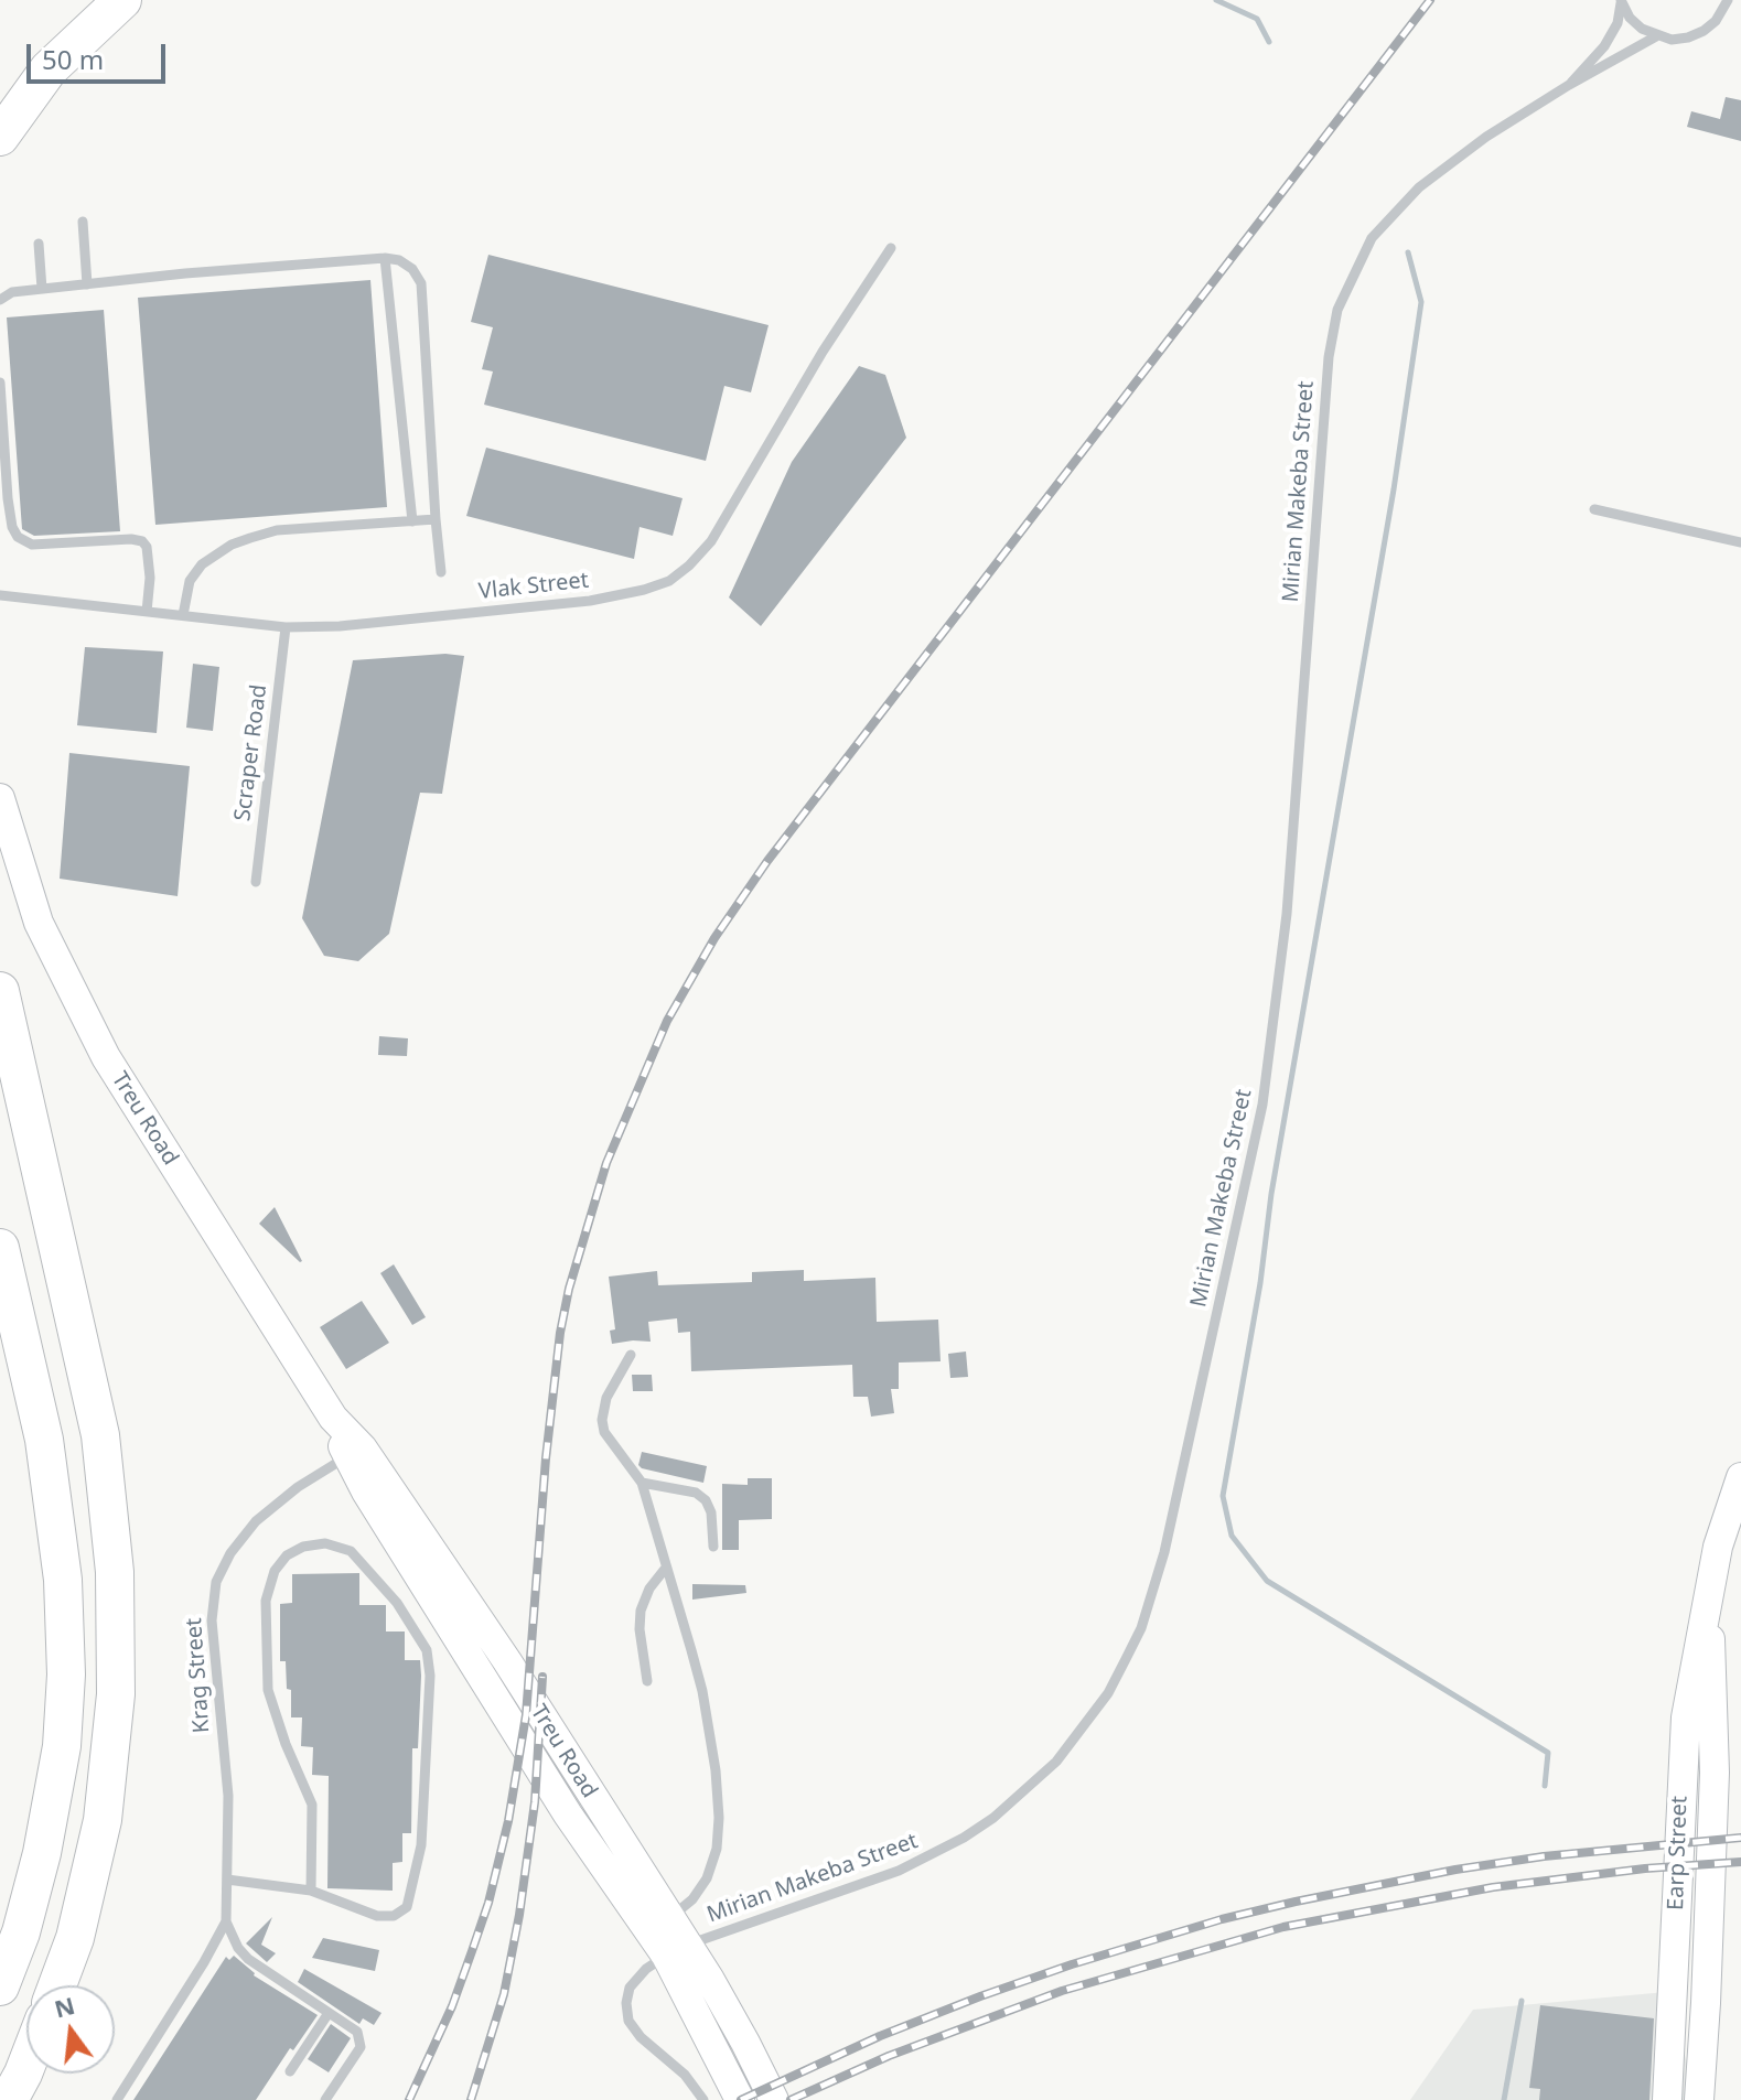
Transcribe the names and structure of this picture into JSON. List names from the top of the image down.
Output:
{
  "streets": {
    "street": ["Treu Road", "Earp Street"],
    "lane": [
      "Mirian Makeba Street",
      "Vlak Street",
      "Scraper Road",
      "Krag Street"
    ]
  },
  "crossings": [
    ["Mirian Makeba Street", "Treu Road"],
    ["Vlak Street", "Scraper Road"],
    ["Treu Road", "Krag Street"]
  ],
  "scale_bar": "50 m",
  "north": "top"
}
